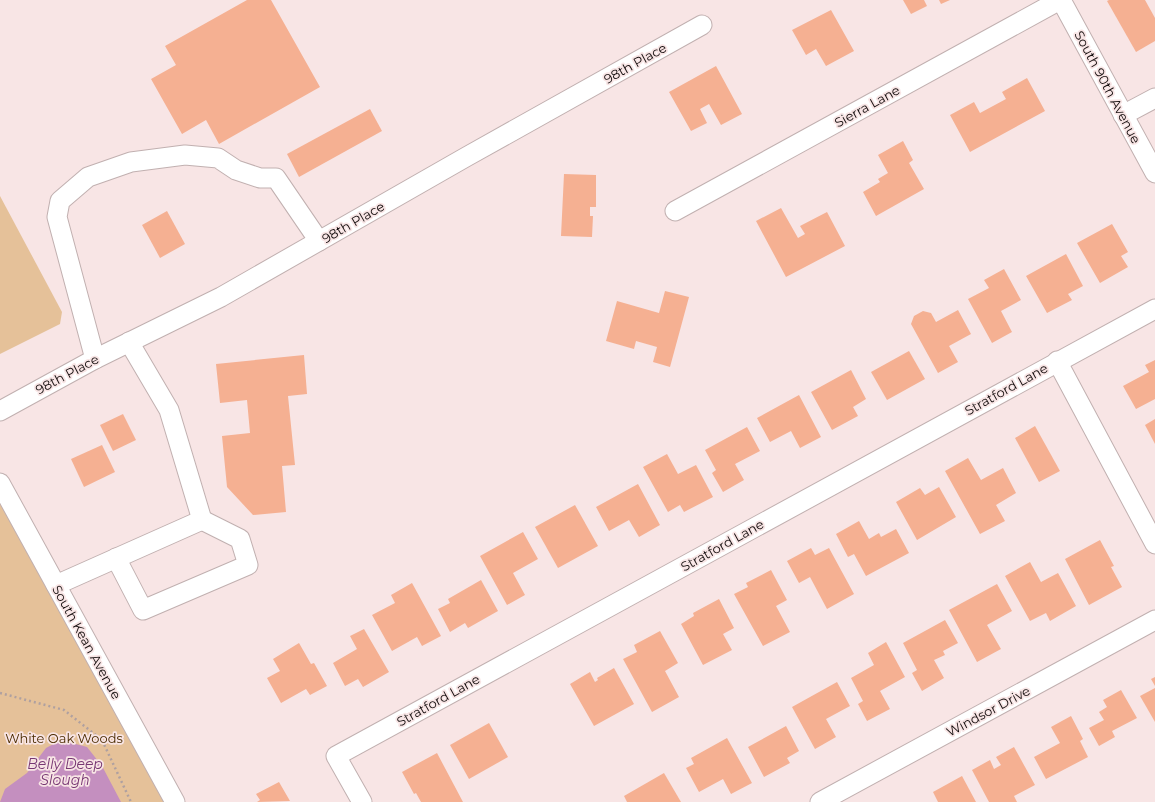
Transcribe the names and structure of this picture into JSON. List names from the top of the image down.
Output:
{
  "streets": {
    "street": [
      "98th Place",
      "South 90th Avenue",
      "Sierra Lane",
      "Stratford Lane",
      "South Kean Avenue",
      "Windsor Drive"
    ]
  },
  "crossings": [
    ["South 90th Avenue", "Sierra Lane"]
  ],
  "water": ["Belly Deep Slough"],
  "parks": ["White Oak Woods"]
}
